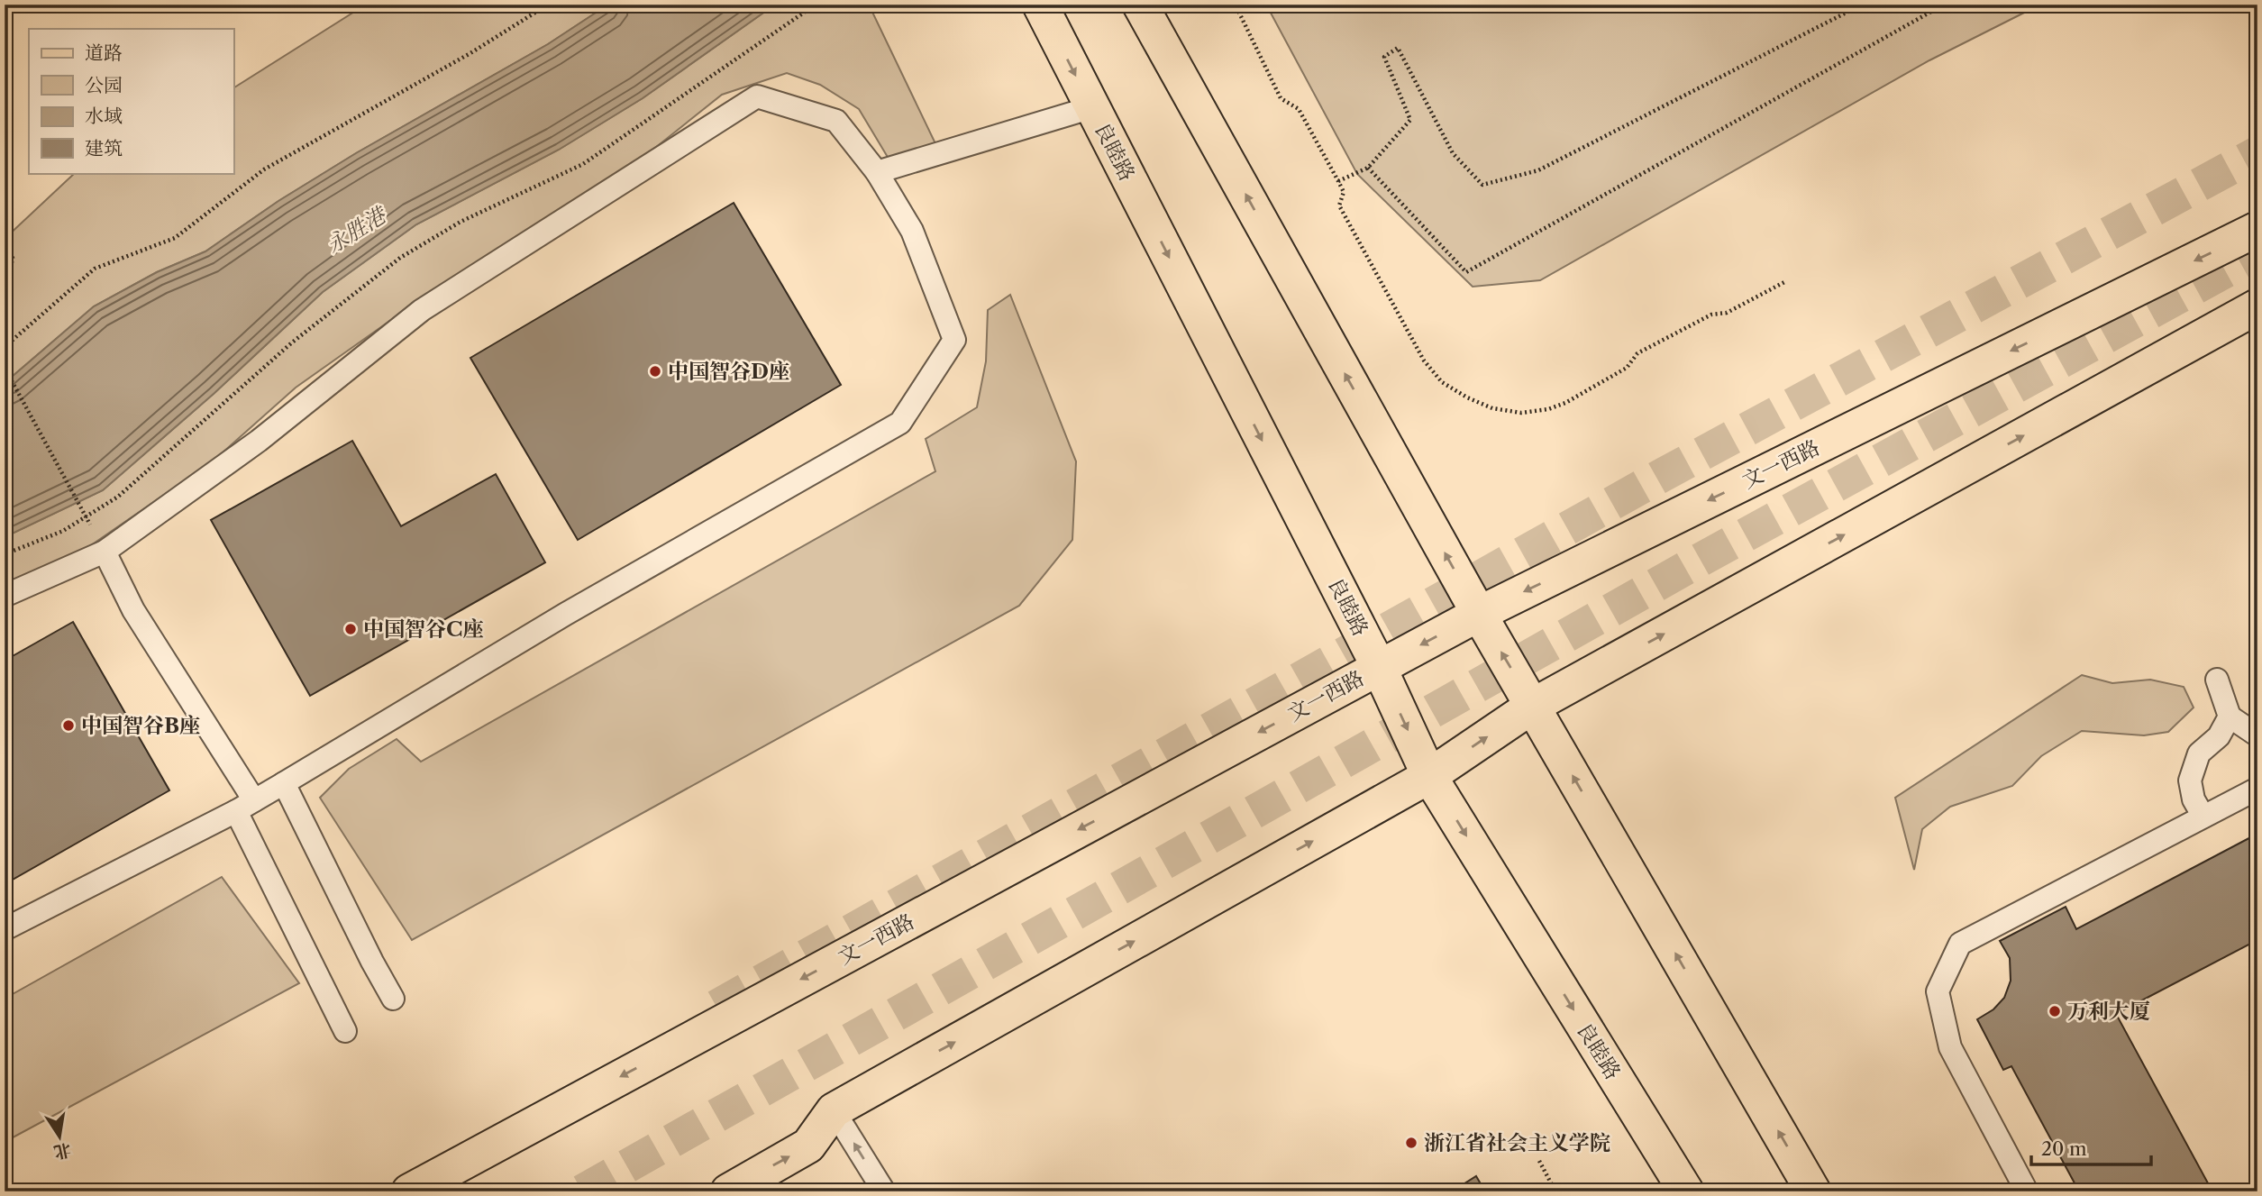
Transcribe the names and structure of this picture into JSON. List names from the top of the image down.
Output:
{
  "streets": {
    "main road": ["良睦路", "文一西路"]
  },
  "crossings": [
    ["良睦路", "文一西路"]
  ],
  "water": ["永胜港"],
  "places": [
    "中国智谷D座",
    "中国智谷C座",
    "中国智谷B座",
    "万利大厦",
    "浙江省社会主义学院"
  ],
  "legend": [
    "道路",
    "公园",
    "水域",
    "建筑"
  ],
  "scale_bar": "20 m",
  "north": "bottom"
}
